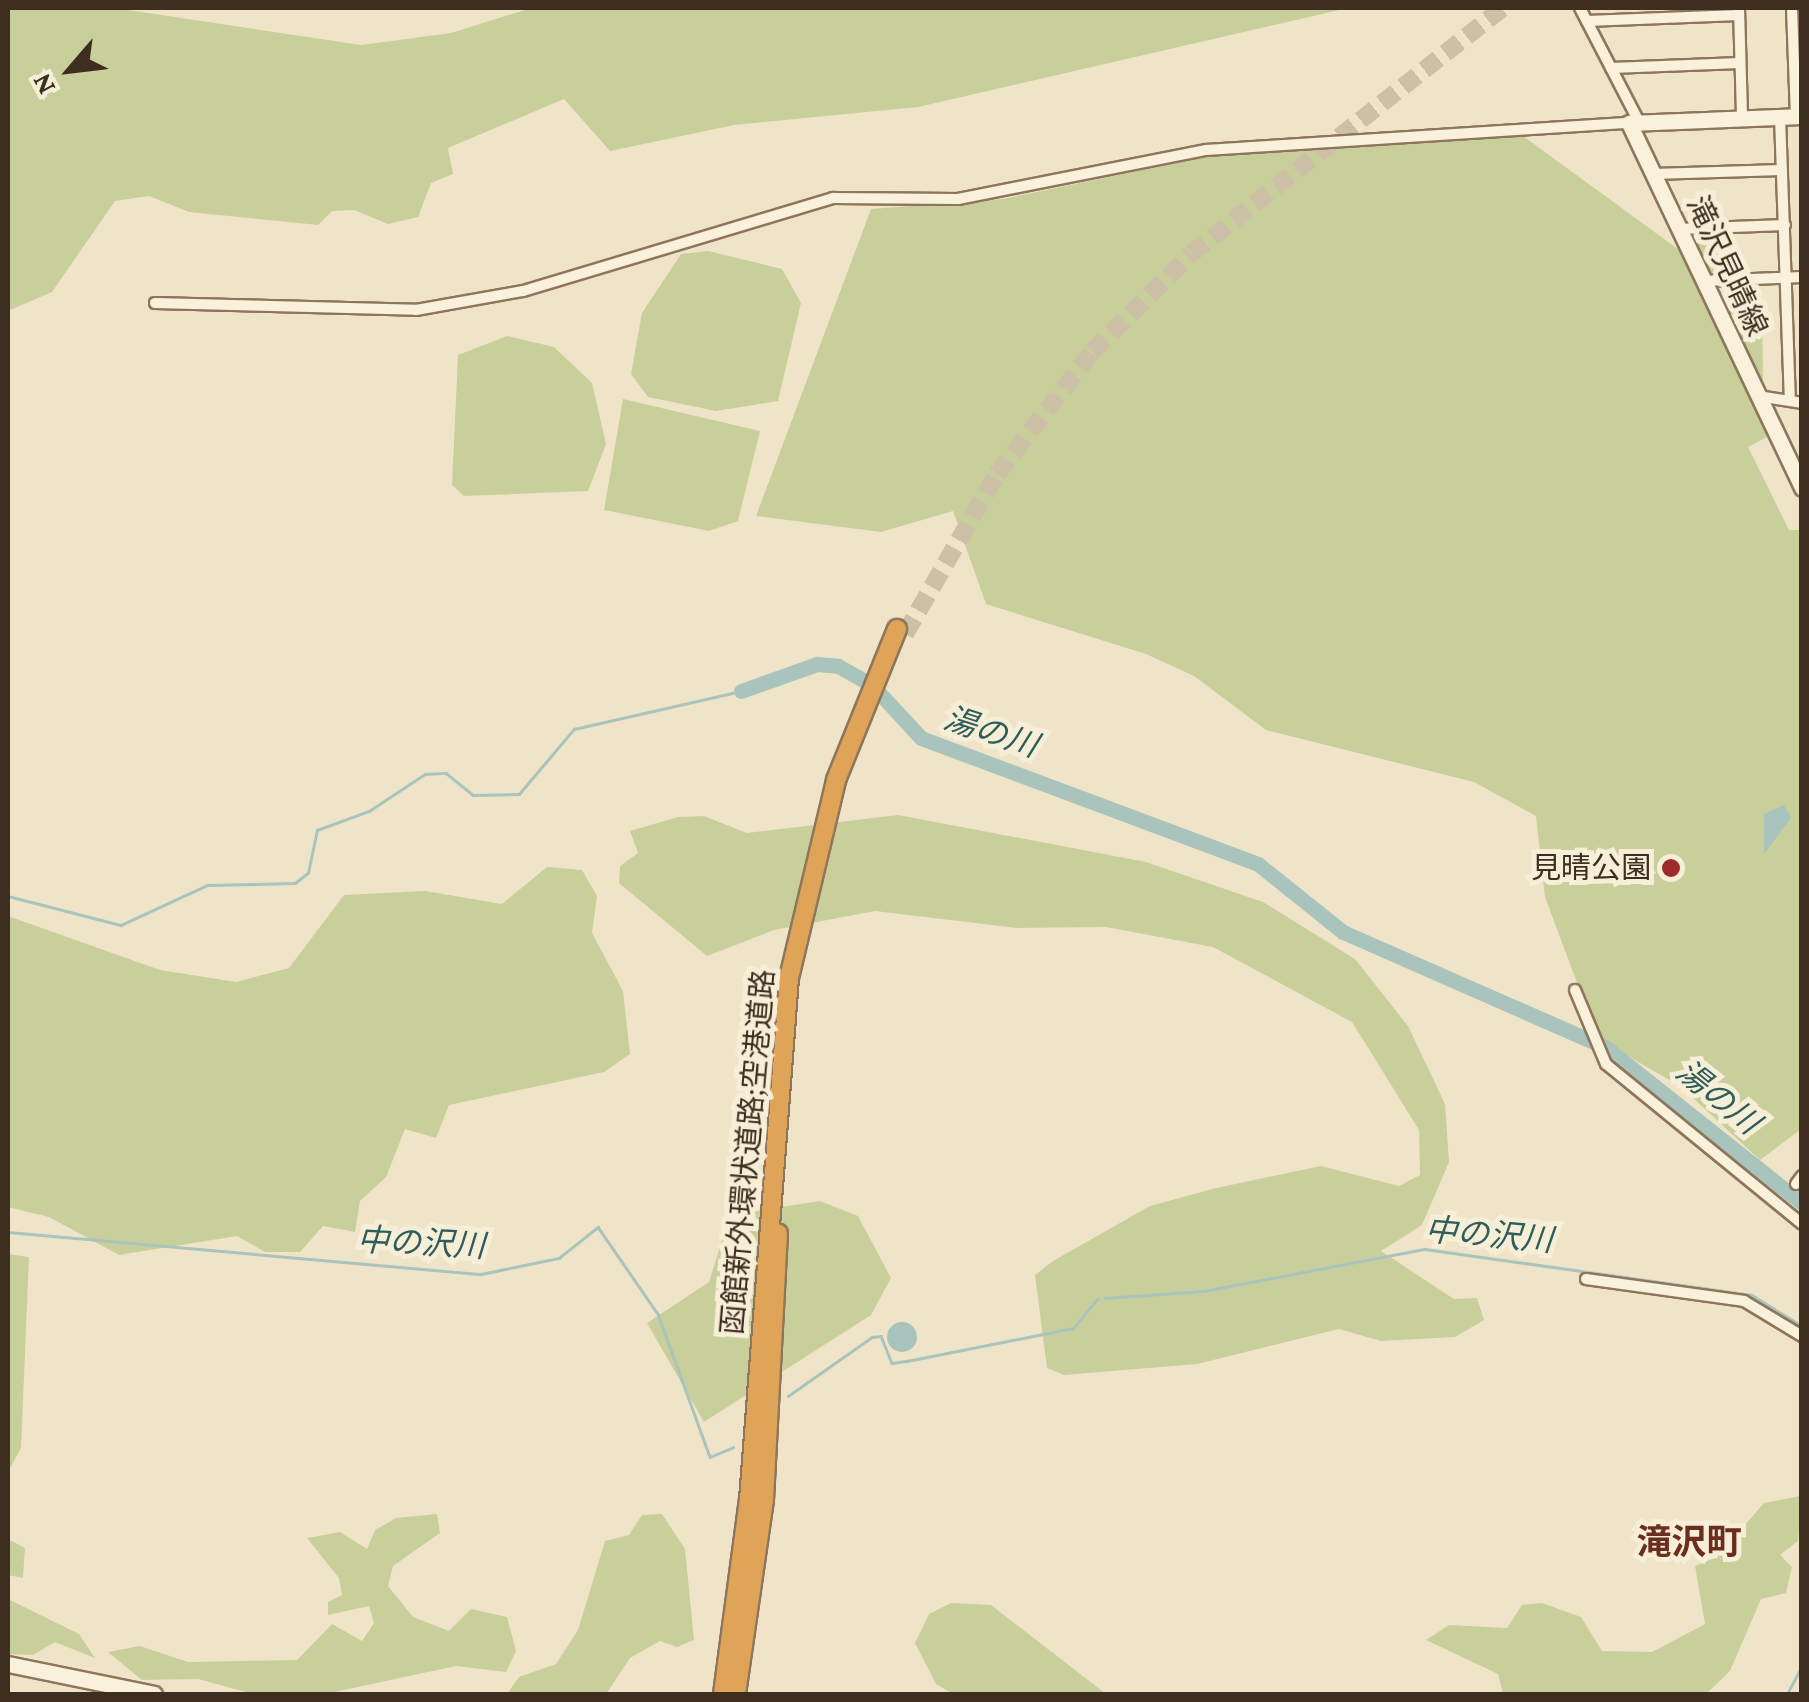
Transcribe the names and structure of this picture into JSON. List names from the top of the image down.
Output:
{
  "streets": {
    "highway": ["函館新外環状道路;空港道路"],
    "street": ["滝沢見晴線"]
  },
  "districts": ["滝沢町"],
  "water": ["湯の川", "中の沢川"],
  "places": ["見晴公園"],
  "north": "bottom left"
}
